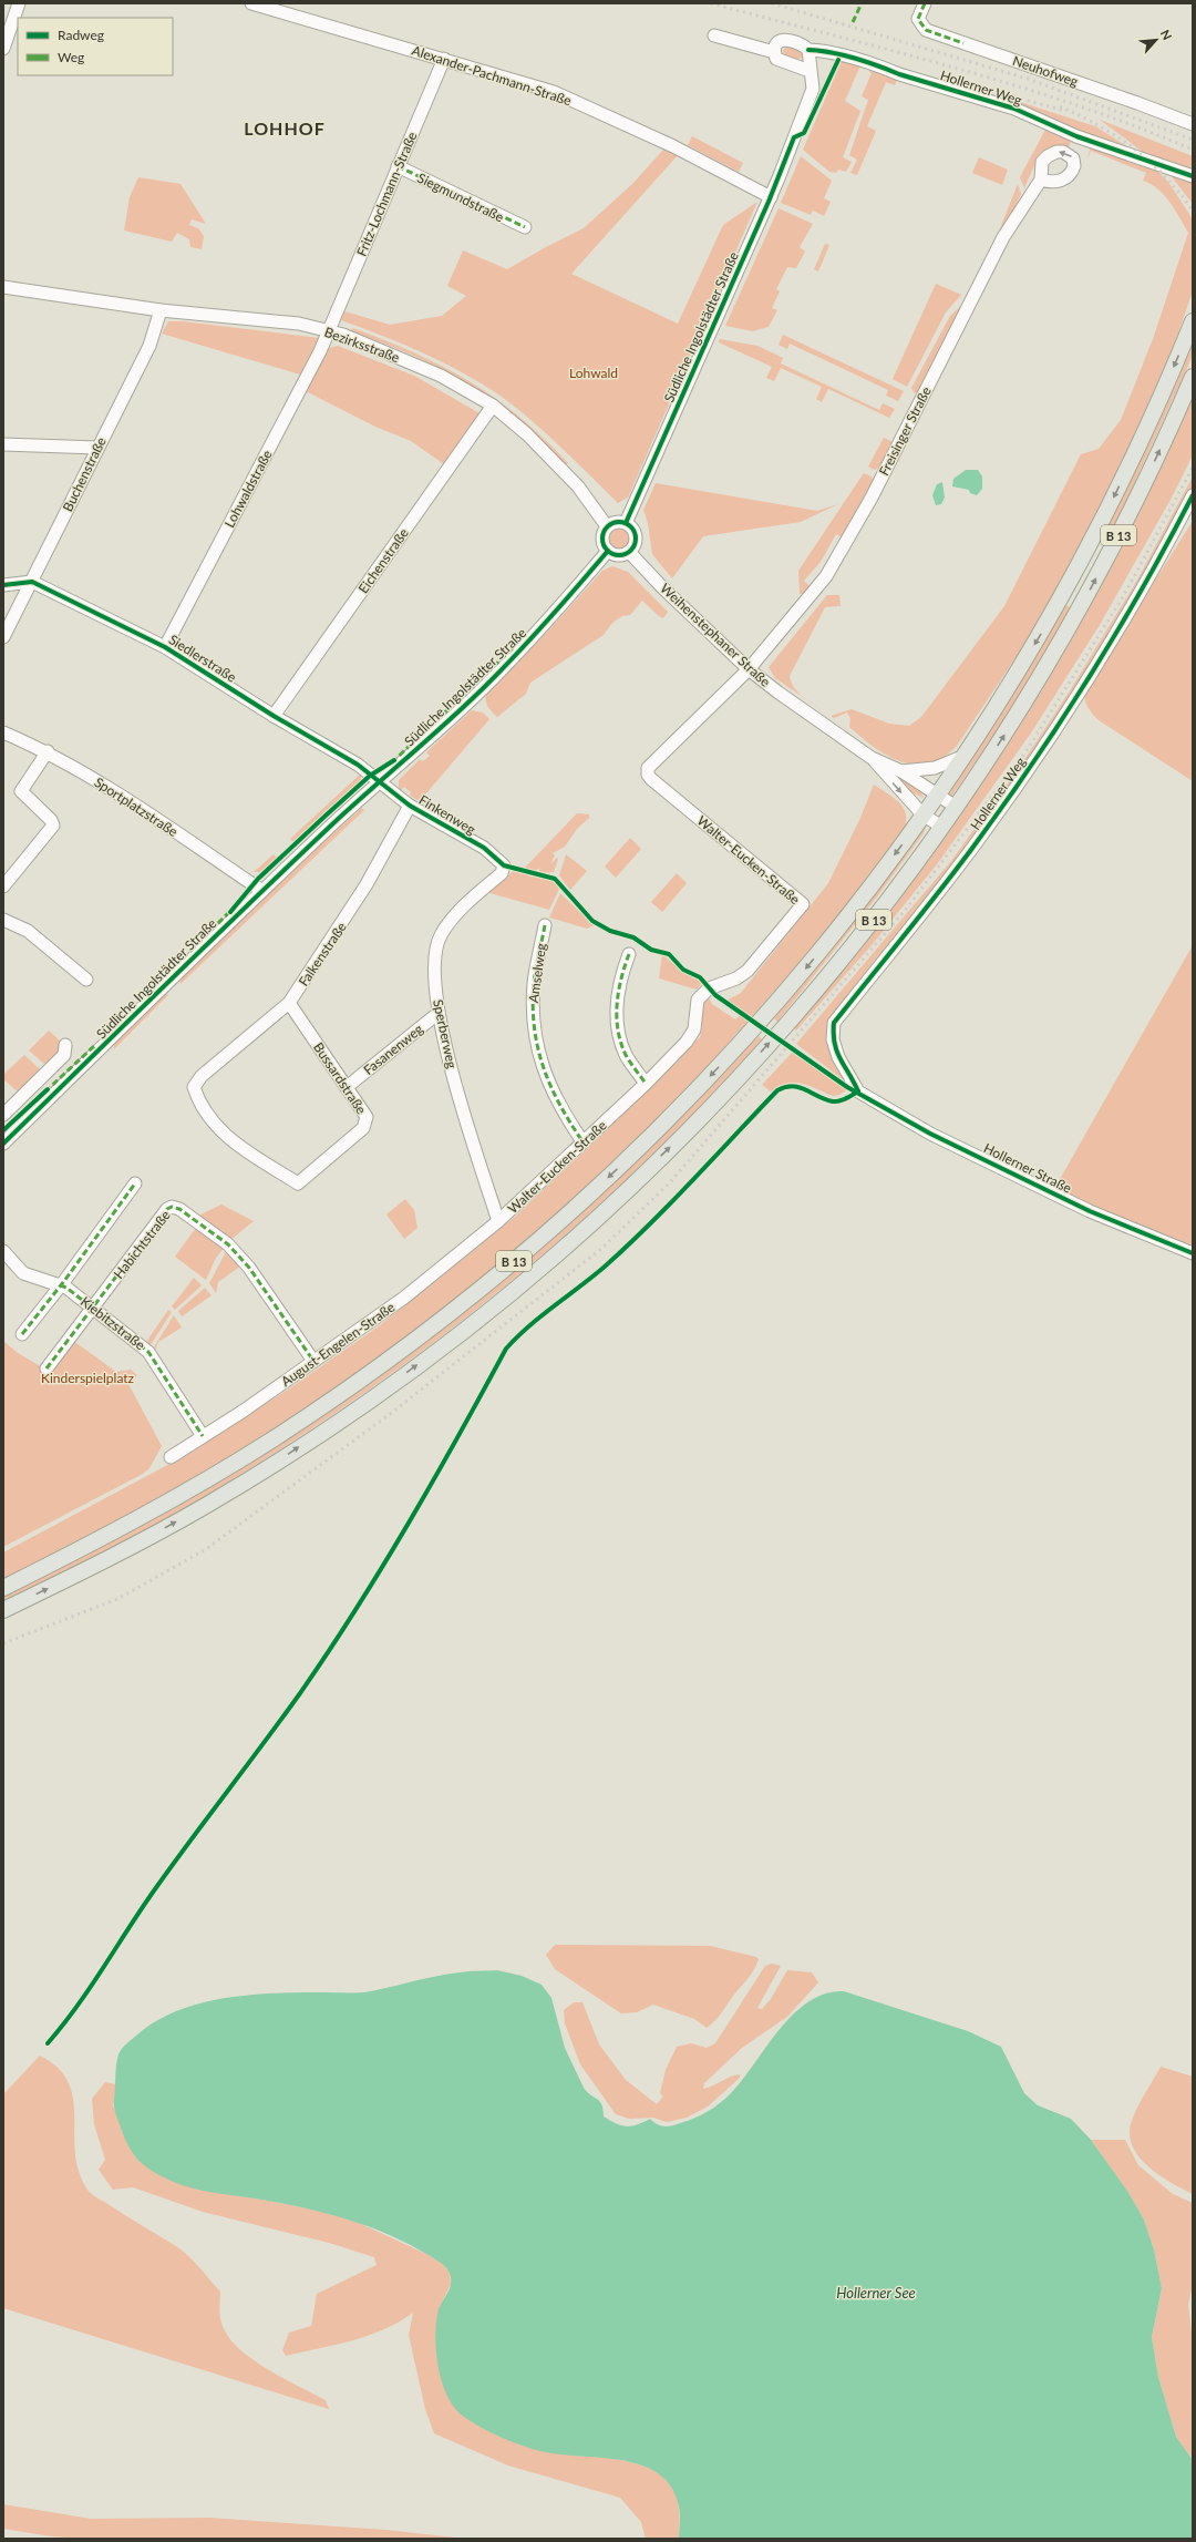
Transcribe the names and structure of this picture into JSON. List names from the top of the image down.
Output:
{
  "streets": {
    "main road": ["B 13"],
    "street": [
      "Neuhofweg",
      "Alexander-Pachmann-Straße",
      "Hollerner Weg",
      "Fritz-Lochmann-Straße",
      "Siegmundstraße",
      "Südliche Ingolstädter Straße",
      "Bezirksstraße",
      "Freisinger Straße",
      "Buchenstraße",
      "Lohwaldstraße",
      "Eichenstraße",
      "Weihenstephaner Straße",
      "Siedlerstraße",
      "Sportplatzstraße",
      "Finkenweg",
      "Walter-Eucken-Straße",
      "Falkenstraße",
      "Amselweg",
      "Sperberweg",
      "Fasanenweg",
      "Bussardstraße",
      "Hollerner Straße",
      "Habichtstraße",
      "Kiebitzstraße",
      "August-Engelen-Straße"
    ]
  },
  "crossings": [
    ["Alexander-Pachmann-Straße", "Fritz-Lochmann-Straße"],
    ["Alexander-Pachmann-Straße", "Südliche Ingolstädter Straße"],
    ["Hollerner Weg", "Südliche Ingolstädter Straße"],
    ["Hollerner Weg", "Hollerner Straße"],
    ["Fritz-Lochmann-Straße", "Siegmundstraße"],
    ["Fritz-Lochmann-Straße", "Bezirksstraße"],
    ["Fritz-Lochmann-Straße", "Lohwaldstraße"],
    ["Südliche Ingolstädter Straße", "Bezirksstraße"],
    ["Südliche Ingolstädter Straße", "Weihenstephaner Straße"],
    ["Südliche Ingolstädter Straße", "Siedlerstraße"],
    ["Südliche Ingolstädter Straße", "Sportplatzstraße"],
    ["Südliche Ingolstädter Straße", "Finkenweg"],
    ["Bezirksstraße", "Buchenstraße"],
    ["Bezirksstraße", "Lohwaldstraße"],
    ["Bezirksstraße", "Eichenstraße"],
    ["Bezirksstraße", "Weihenstephaner Straße"],
    ["Freisinger Straße", "Weihenstephaner Straße"],
    ["Freisinger Straße", "Walter-Eucken-Straße"],
    ["Buchenstraße", "Siedlerstraße"],
    ["Lohwaldstraße", "Siedlerstraße"],
    ["B 13", "Weihenstephaner Straße"],
    ["Eichenstraße", "Siedlerstraße"],
    ["Weihenstephaner Straße", "Walter-Eucken-Straße"],
    ["Siedlerstraße", "Finkenweg"],
    ["Finkenweg", "Falkenstraße"],
    ["Finkenweg", "Sperberweg"],
    ["Walter-Eucken-Straße", "Amselweg"],
    ["Walter-Eucken-Straße", "Sperberweg"],
    ["Walter-Eucken-Straße", "August-Engelen-Straße"],
    ["Falkenstraße", "Bussardstraße"],
    ["Sperberweg", "Fasanenweg"],
    ["Sperberweg", "August-Engelen-Straße"],
    ["Fasanenweg", "Bussardstraße"],
    ["Habichtstraße", "Kiebitzstraße"],
    ["Habichtstraße", "August-Engelen-Straße"],
    ["Kiebitzstraße", "August-Engelen-Straße"]
  ],
  "districts": ["LOHHOF"],
  "water": ["Hollerner See"],
  "parks": ["Lohwald", "Kinderspielplatz"],
  "legend": ["Radweg", "Weg"],
  "north": "top right"
}
